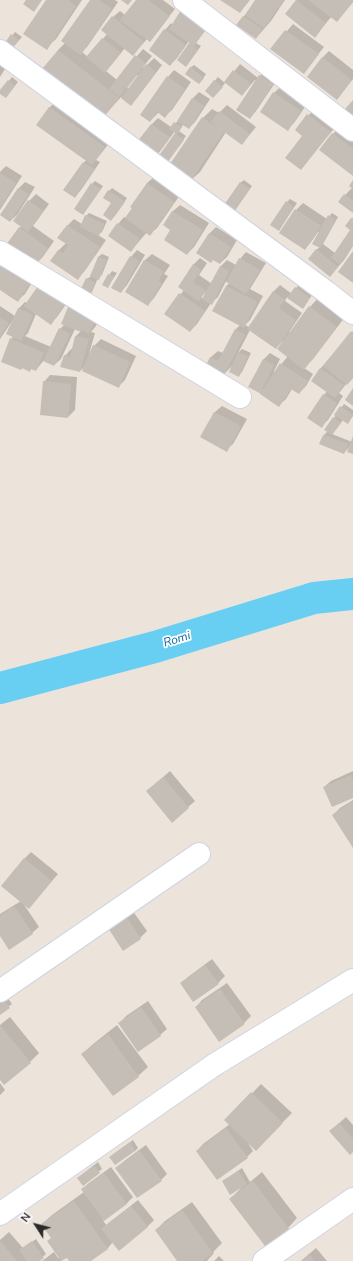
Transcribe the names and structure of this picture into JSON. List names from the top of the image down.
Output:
{
  "water": ["Romi"],
  "north": "top left"
}
